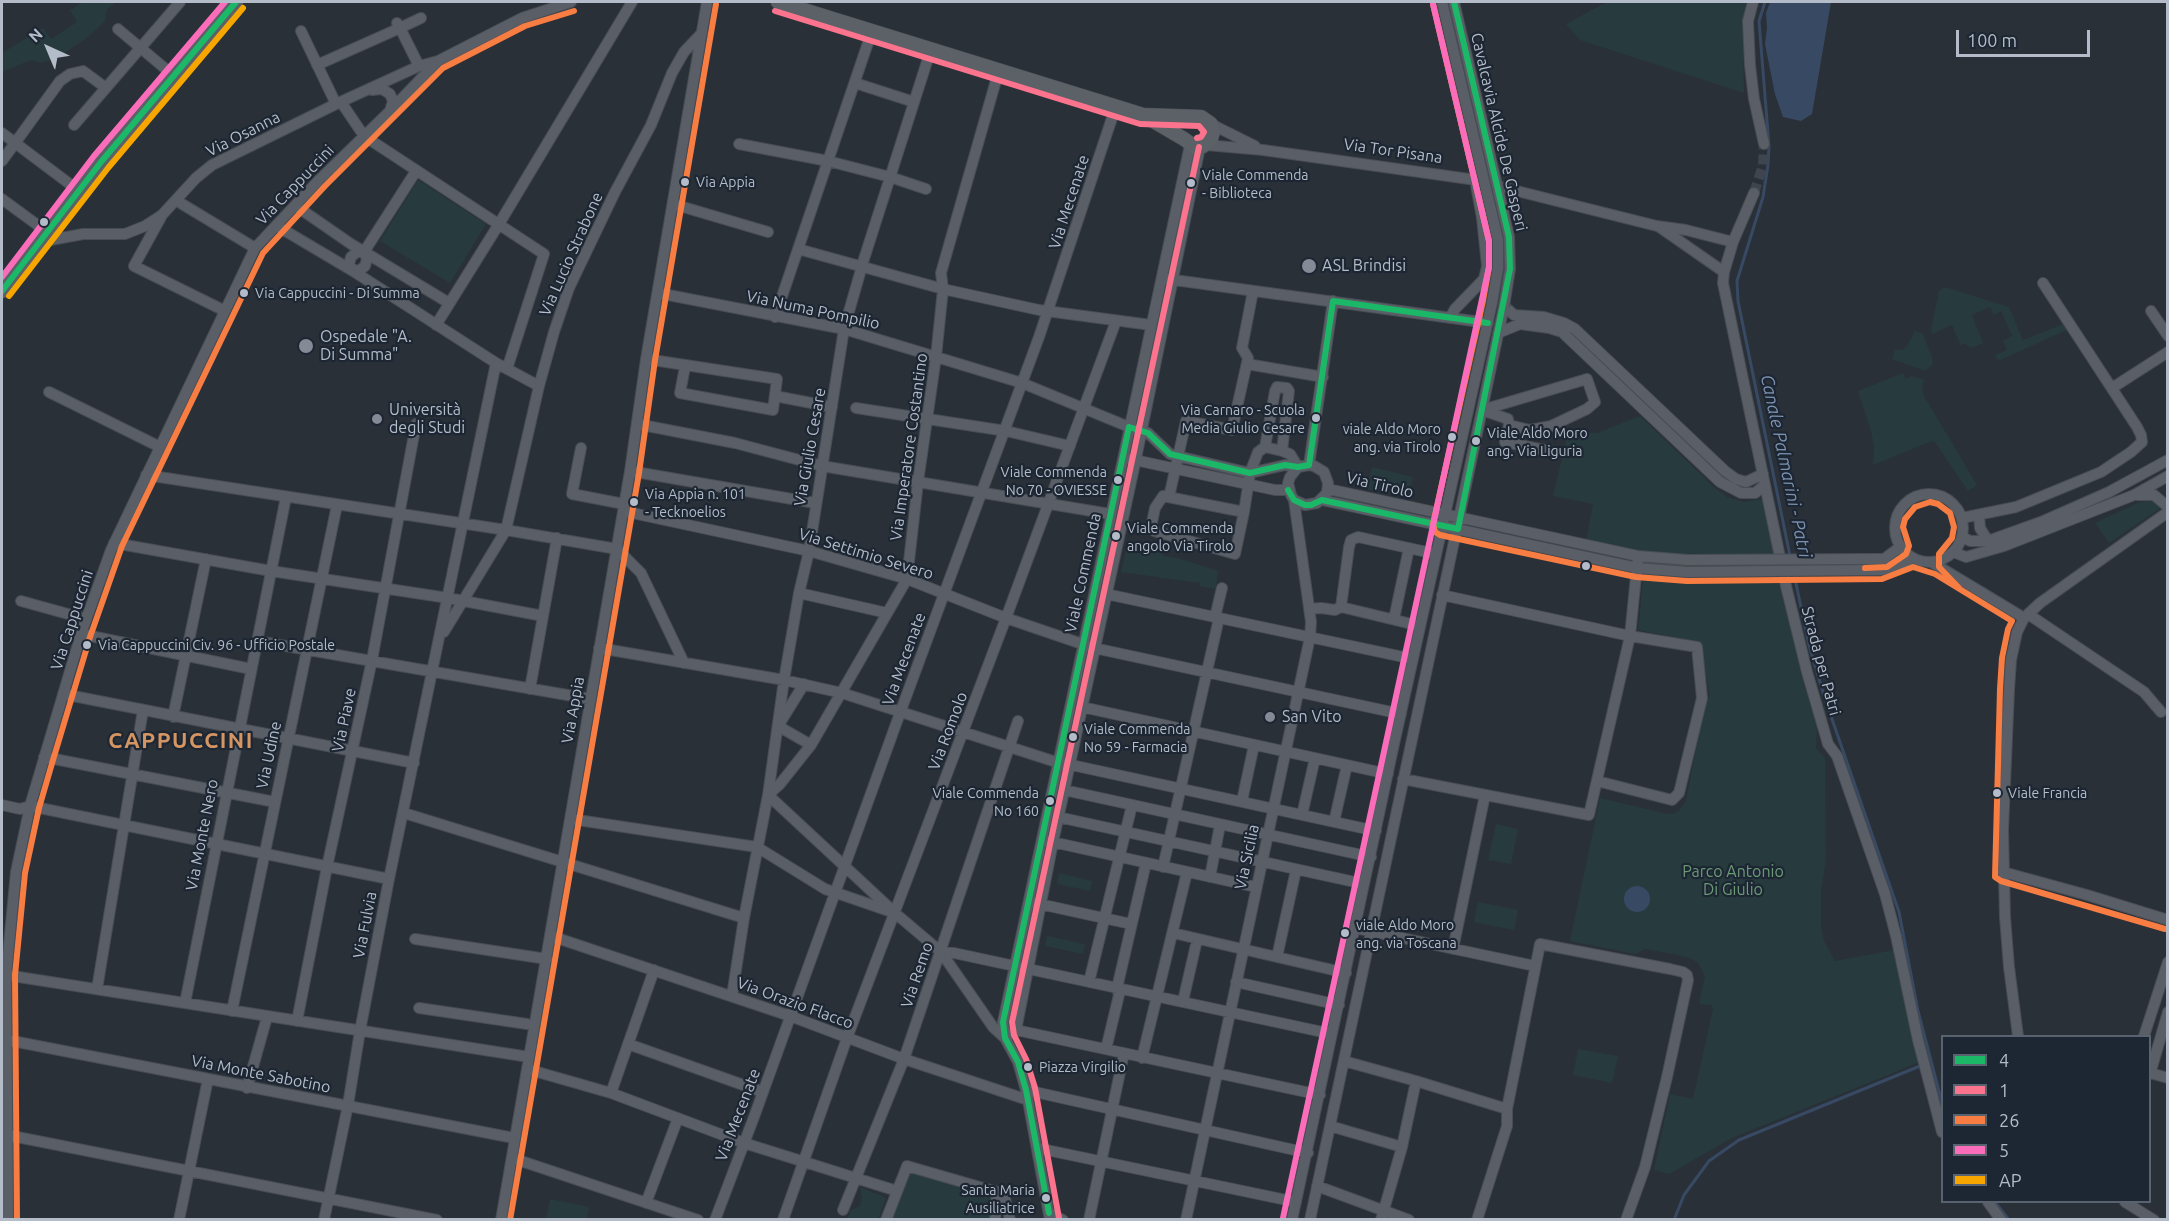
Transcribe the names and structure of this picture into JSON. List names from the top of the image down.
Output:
{
  "streets": {
    "main road": ["Via Tor Pisana"],
    "street": [
      "Cavalcavia Alcide De Gasperi",
      "Via Osanna",
      "Via Cappuccini",
      "Via Mecenate",
      "Via Lucio Strabone",
      "Via Numa Pompilio",
      "Via Giulio Cesare",
      "Via Imperatore Costantino",
      "Via Tirolo",
      "Via Settimio Severo",
      "Viale Commenda",
      "Strada per Patri",
      "Via Appia",
      "Via Piave",
      "Via Romolo",
      "Via Udine",
      "Via Monte Nero",
      "Via Sicilia",
      "Via Fulvia",
      "Via Remo",
      "Via Orazio Flacco",
      "Via Monte Sabotino"
    ]
  },
  "crossings": [
    ["Cavalcavia Alcide De Gasperi", "Via Tirolo"],
    ["Cavalcavia Alcide De Gasperi", "Via Settimio Severo"],
    ["Cavalcavia Alcide De Gasperi", "Via Orazio Flacco"],
    ["Via Osanna", "Via Cappuccini"],
    ["Via Tor Pisana", "Via Mecenate"],
    ["Via Tor Pisana", "Via Giulio Cesare"],
    ["Via Tor Pisana", "Via Imperatore Costantino"],
    ["Via Tor Pisana", "Viale Commenda"],
    ["Via Tor Pisana", "Strada per Patri"],
    ["Via Cappuccini", "Via Monte Sabotino"],
    ["Via Mecenate", "Via Numa Pompilio"],
    ["Via Mecenate", "Via Settimio Severo"],
    ["Via Mecenate", "Via Orazio Flacco"],
    ["Via Lucio Strabone", "Via Appia"],
    ["Via Lucio Strabone", "Via Fulvia"],
    ["Via Numa Pompilio", "Via Giulio Cesare"],
    ["Via Numa Pompilio", "Via Imperatore Costantino"],
    ["Via Numa Pompilio", "Via Tirolo"],
    ["Via Numa Pompilio", "Viale Commenda"],
    ["Via Numa Pompilio", "Via Appia"],
    ["Via Numa Pompilio", "Via Romolo"],
    ["Via Giulio Cesare", "Via Imperatore Costantino"],
    ["Via Giulio Cesare", "Via Settimio Severo"],
    ["Via Giulio Cesare", "Via Orazio Flacco"],
    ["Via Imperatore Costantino", "Via Settimio Severo"],
    ["Via Tirolo", "Viale Commenda"],
    ["Via Tirolo", "Via Sicilia"],
    ["Via Settimio Severo", "Viale Commenda"],
    ["Via Settimio Severo", "Via Appia"],
    ["Via Settimio Severo", "Via Romolo"],
    ["Via Settimio Severo", "Via Sicilia"],
    ["Via Appia", "Via Orazio Flacco"],
    ["Via Appia", "Via Monte Sabotino"],
    ["Via Romolo", "Via Orazio Flacco"],
    ["Via Sicilia", "Via Orazio Flacco"],
    ["Via Fulvia", "Via Monte Sabotino"],
    ["Via Remo", "Via Orazio Flacco"]
  ],
  "districts": ["CAPPUCCINI"],
  "water": ["Canale Palmarini - Patri"],
  "parks": ["Parco Antonio Di Giulio"],
  "places": [
    "Via Appia",
    "Viale Commenda - Biblioteca",
    "ASL Brindisi",
    "Via Cappuccini - Di Summa",
    "Ospedale \"A. Di Summa\"",
    "Via Carnaro - Scuola Media Giulio Cesare",
    "Università degli Studi",
    "viale Aldo Moro ang. via Tirolo",
    "Viale Aldo Moro ang. Via Liguria",
    "Viale Commenda No 70 - OVIESSE",
    "Via Appia n. 101 - Tecknoelios",
    "Viale Commenda angolo Via Tirolo",
    "Via Cappuccini Civ. 96 - Ufficio Postale",
    "San Vito",
    "Viale Commenda No 59 - Farmacia",
    "Viale Francia",
    "Viale Commenda No 160",
    "viale Aldo Moro ang. via Toscana",
    "Piazza Virgilio",
    "Santa Maria Ausiliatrice"
  ],
  "lines": [
    "transit line 4",
    "transit line 5",
    "transit line 26",
    "transit line AP",
    "transit line 1"
  ],
  "legend": [
    "4",
    "1",
    "26",
    "5",
    "AP"
  ],
  "scale_bar": "100 m",
  "north": "top left"
}
